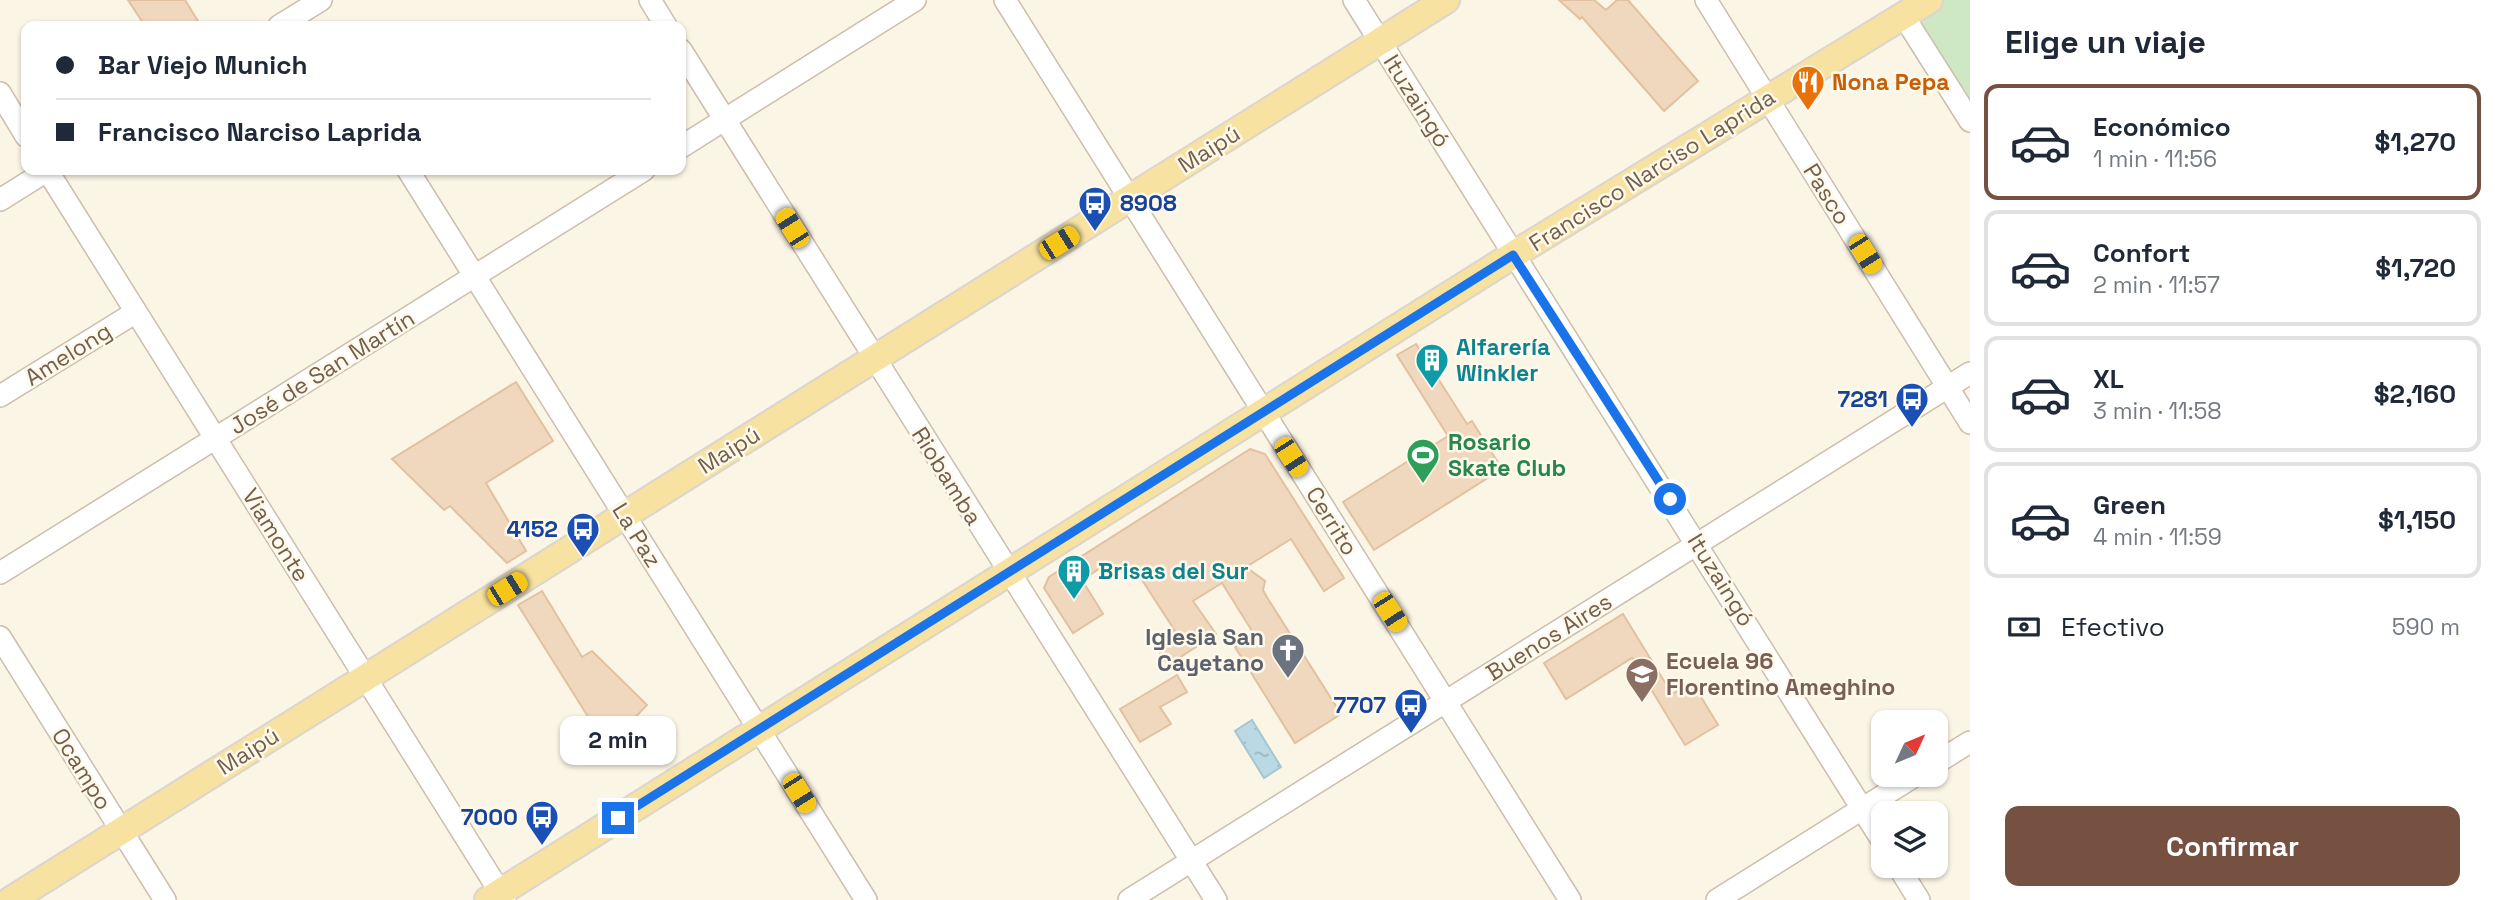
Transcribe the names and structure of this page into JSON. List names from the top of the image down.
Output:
{
  "streets": {
    "main road": ["Maipú", "Francisco Narciso Laprida"],
    "street": [
      "Ituzaingó",
      "Pasco",
      "Amelong",
      "José de San Martín",
      "Riobamba",
      "Cerrito",
      "Viamonte",
      "La Paz",
      "Buenos Aires",
      "Ocampo"
    ]
  },
  "crossings": [
    ["Ituzaingó", "Maipú"],
    ["Ituzaingó", "Francisco Narciso Laprida"],
    ["Ituzaingó", "Buenos Aires"],
    ["Maipú", "Riobamba"],
    ["Maipú", "Cerrito"],
    ["Maipú", "Viamonte"],
    ["Maipú", "La Paz"],
    ["Maipú", "Ocampo"],
    ["Francisco Narciso Laprida", "Pasco"],
    ["Francisco Narciso Laprida", "Riobamba"],
    ["Francisco Narciso Laprida", "Cerrito"],
    ["Francisco Narciso Laprida", "Viamonte"],
    ["Francisco Narciso Laprida", "La Paz"],
    ["Pasco", "Buenos Aires"],
    ["Amelong", "Viamonte"],
    ["José de San Martín", "Viamonte"],
    ["José de San Martín", "La Paz"],
    ["Riobamba", "Buenos Aires"],
    ["Cerrito", "Buenos Aires"]
  ],
  "places": {
    "restaurant": ["Nona Pepa"],
    "bus stop": [
      "8908",
      "7281",
      "4152",
      "7707",
      "7000"
    ],
    "building": ["Alfarería Winkler", "Brisas del Sur"],
    "sports": ["Rosario Skate Club"],
    "church": ["Iglesia San Cayetano"],
    "school or university": ["Ecuela 96 Florentino Ameghino"]
  },
  "north": "top right",
  "page": {
    "heading": "Elige un viaje",
    "banner": ["Bar Viejo Munich", "Francisco Narciso Laprida"],
    "list": [
      {
        "name": "Económico",
        "note": "1 min · 11:56",
        "value": "$1,270"
      },
      {
        "name": "Confort",
        "note": "2 min · 11:57",
        "value": "$1,720"
      },
      {
        "name": "XL",
        "note": "3 min · 11:58",
        "value": "$2,160"
      },
      {
        "name": "Green",
        "note": "4 min · 11:59",
        "value": "$1,150"
      }
    ],
    "pay": ["Efectivo", "590 m"],
    "bubble": "2 min",
    "buttons": "Confirmar"
  }
}
